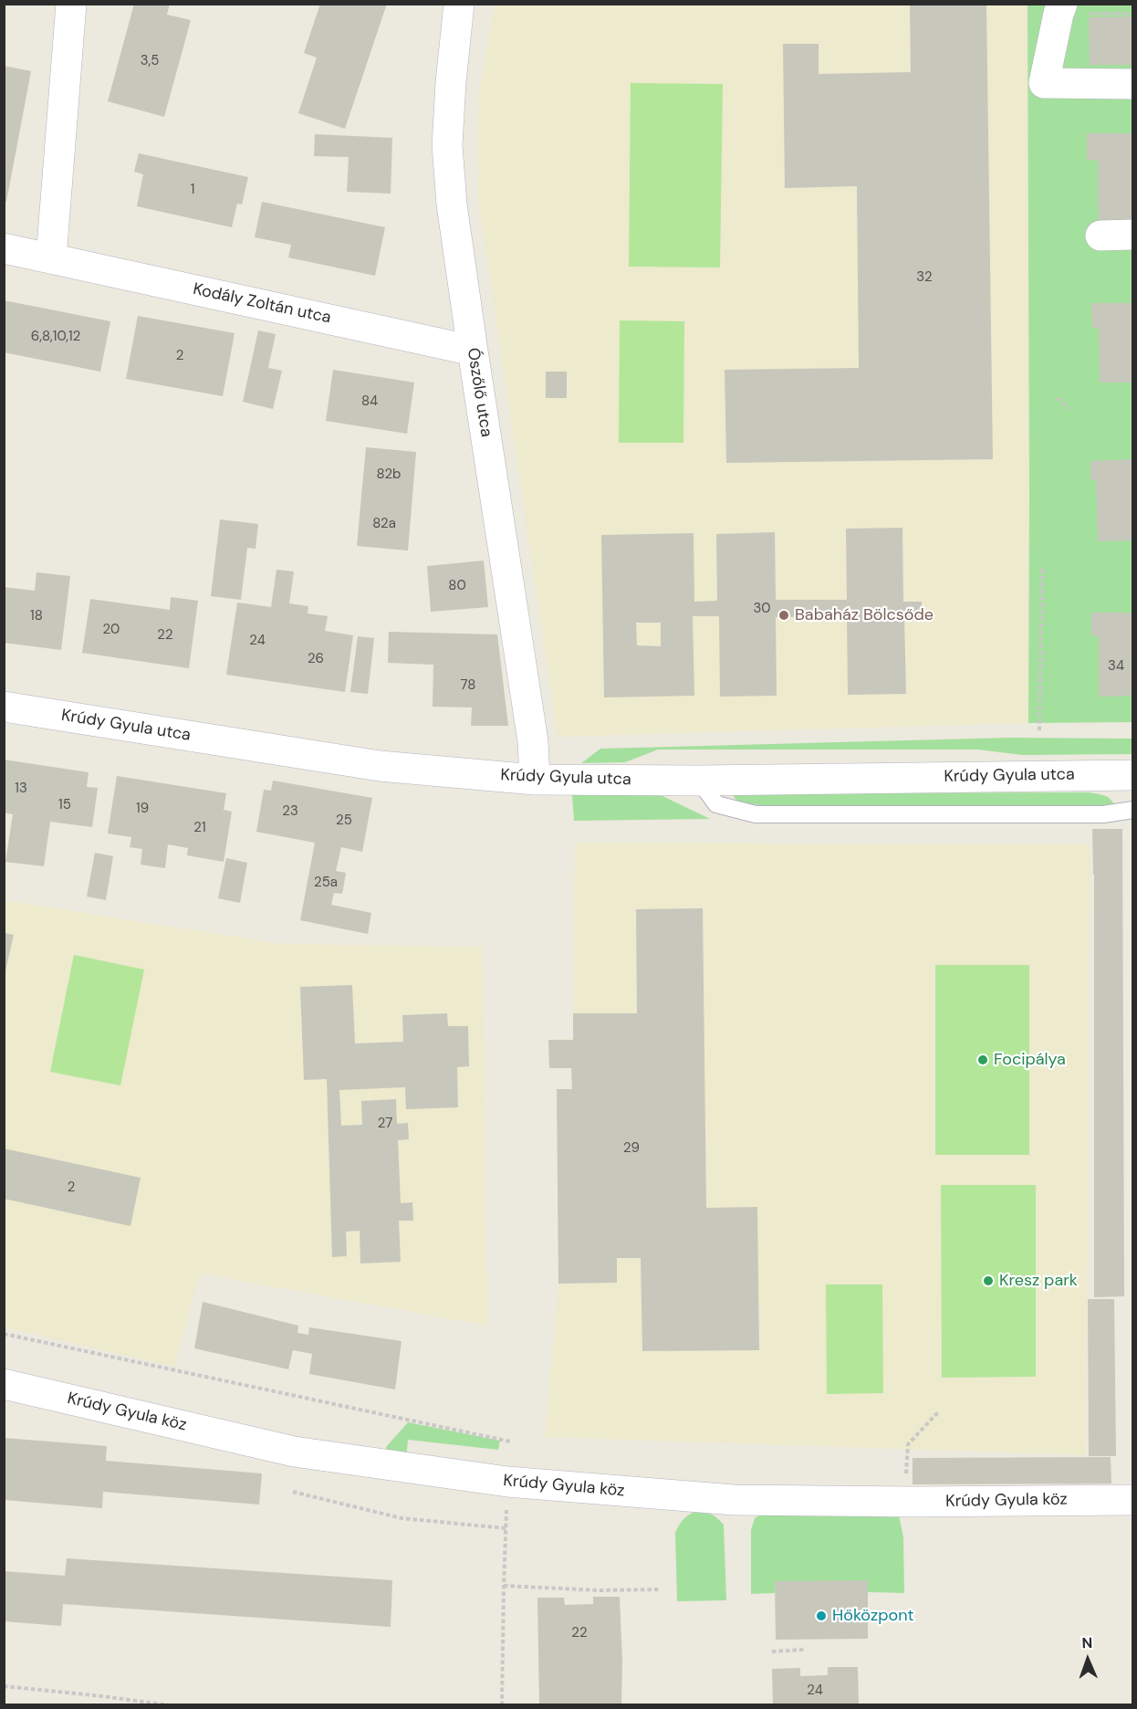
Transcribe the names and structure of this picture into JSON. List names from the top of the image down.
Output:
{
  "streets": {
    "street": [
      "Kodály Zoltán utca",
      "Ószőlő utca",
      "Krúdy Gyula utca",
      "Krúdy Gyula köz"
    ]
  },
  "crossings": [
    ["Kodály Zoltán utca", "Ószőlő utca"],
    ["Ószőlő utca", "Krúdy Gyula utca"]
  ],
  "places": [
    "Babaház Bölcsőde",
    "Focipálya",
    "Kresz park",
    "Hőközpont"
  ],
  "house_numbers": [
    "3,5",
    "1",
    "32",
    "6,8,10,12",
    "2",
    "84",
    "82b",
    "82a",
    "80",
    "30",
    "18",
    "20",
    "22",
    "24",
    "26",
    "34",
    "78",
    "13",
    "15",
    "19",
    "23",
    "25",
    "21",
    "25a",
    "27",
    "29",
    "2",
    "22",
    "24"
  ],
  "north": "top"
}
